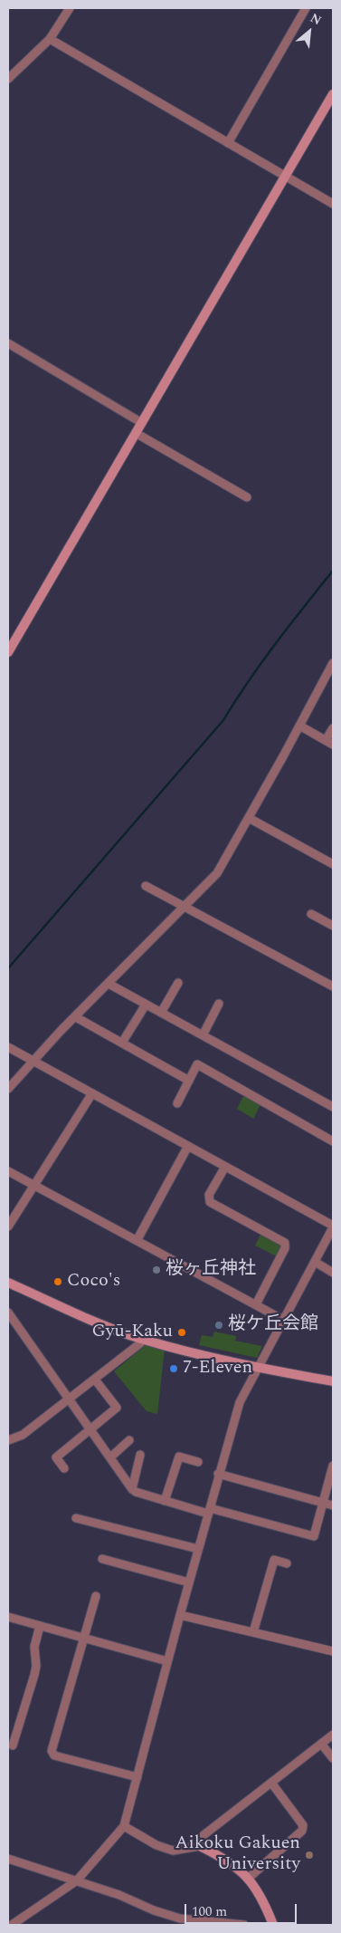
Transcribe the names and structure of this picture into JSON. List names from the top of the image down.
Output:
{
  "places": [
    "桜ヶ丘神社",
    "Coco's",
    "桜ケ丘会館",
    "Gyū-Kaku",
    "7-Eleven",
    "Aikoku Gakuen University"
  ],
  "scale_bar": "100 m",
  "north": "top right"
}
